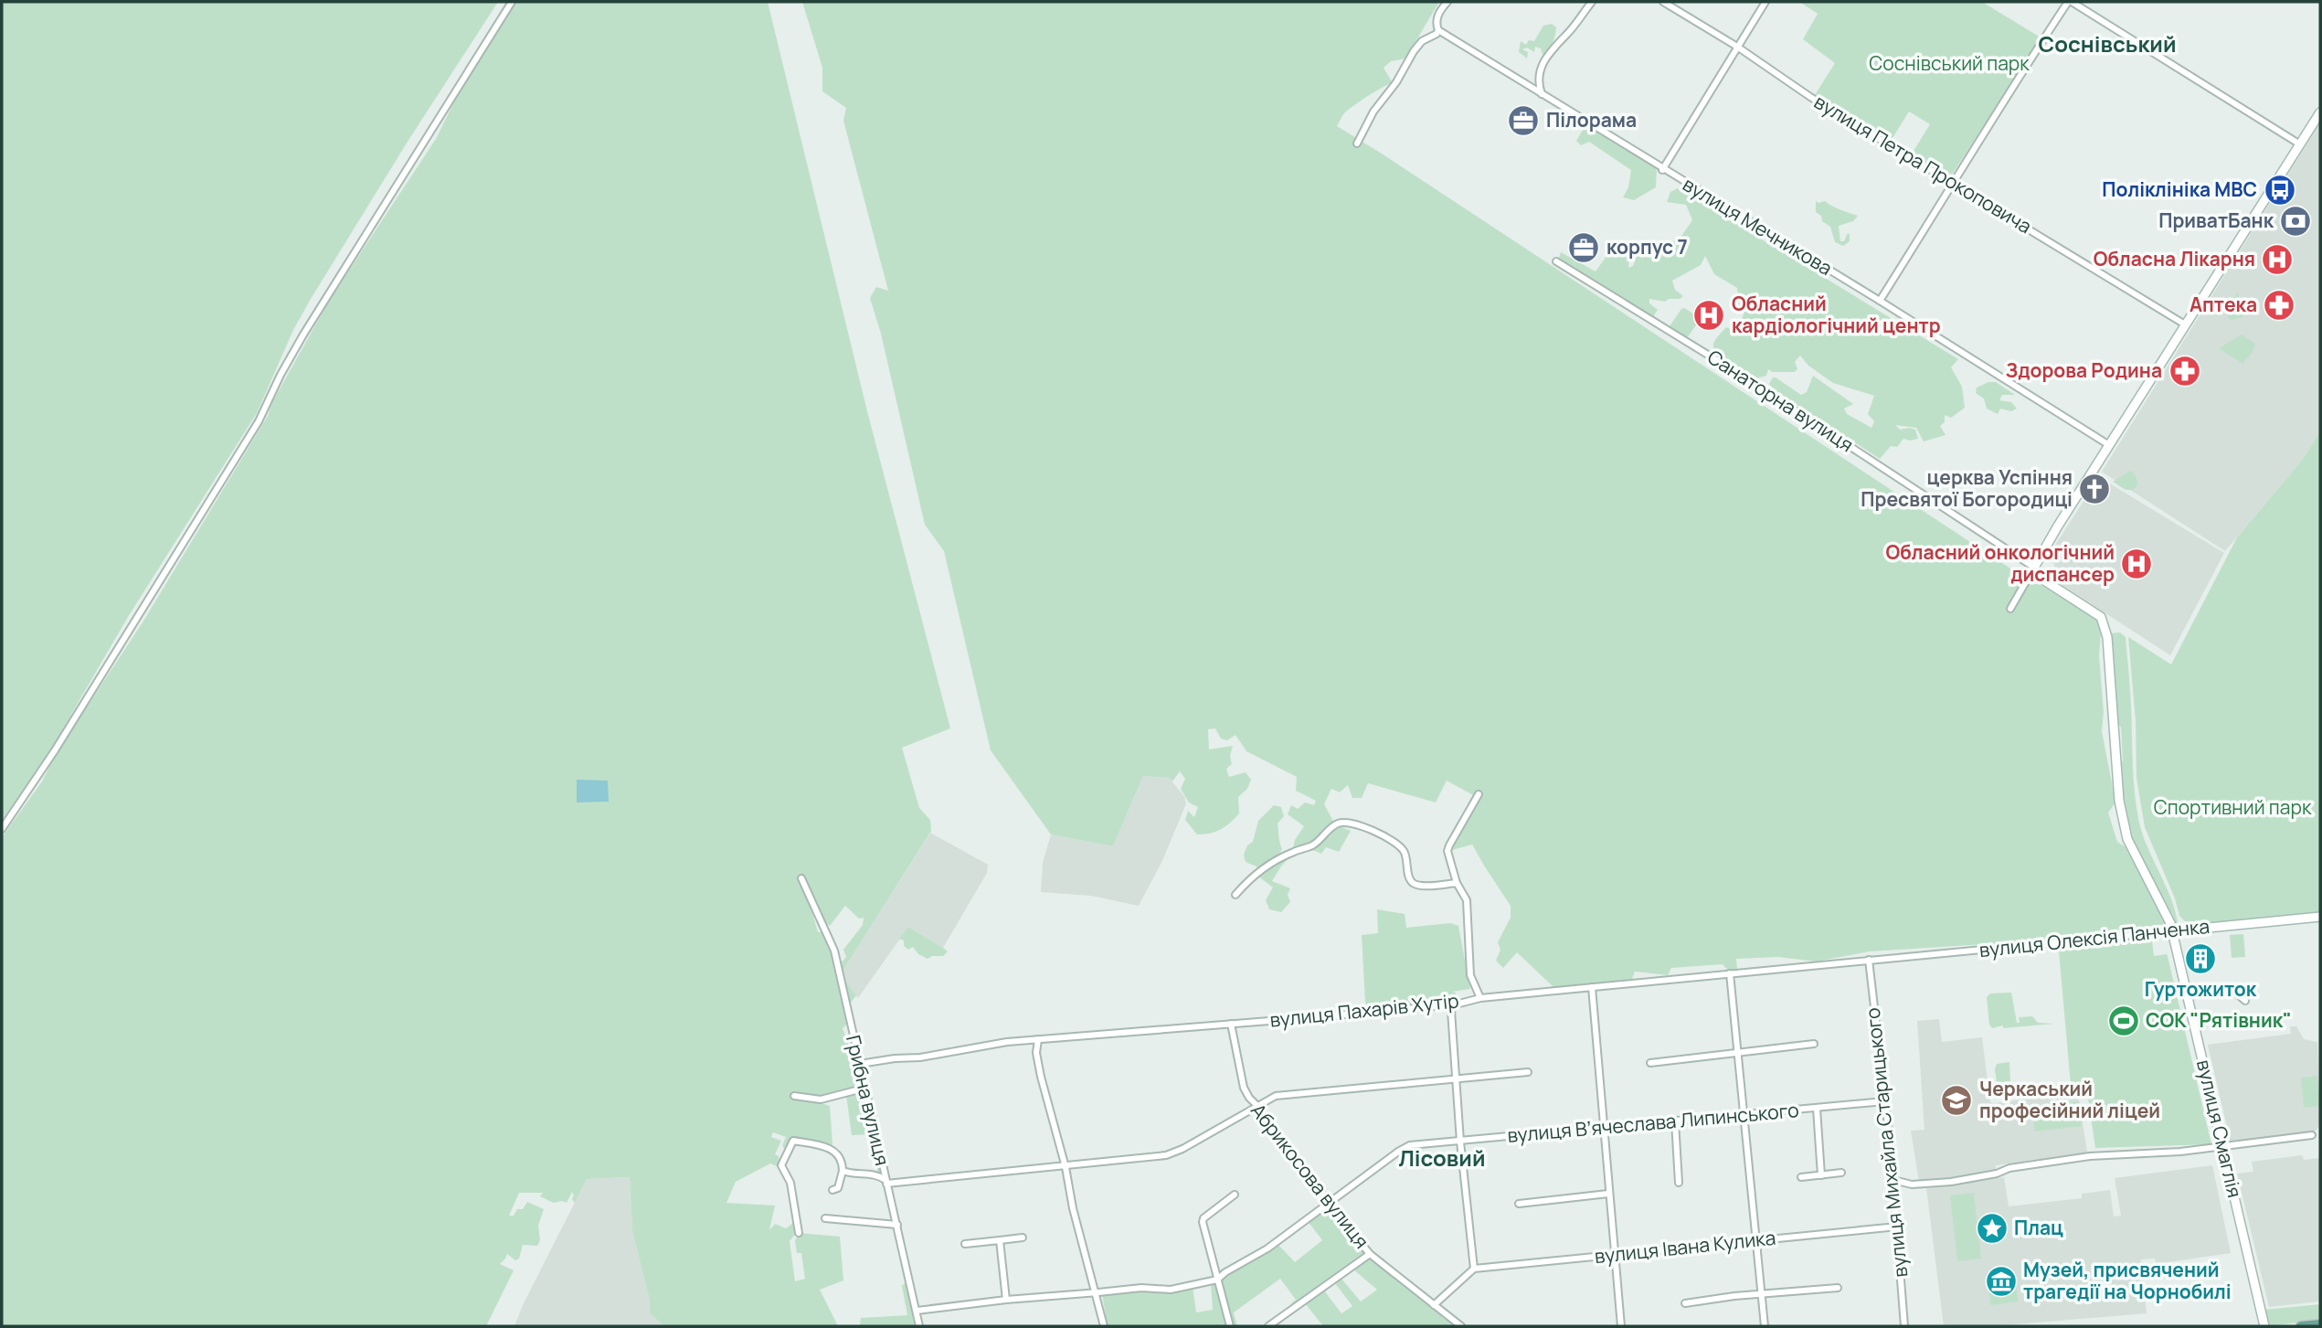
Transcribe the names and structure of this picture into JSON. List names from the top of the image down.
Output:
{
  "streets": {
    "street": [
      "вулиця Петра Прокоповича",
      "вулиця Мечникова",
      "Санаторна вулиця",
      "вулиця Олексія Панченка",
      "вулиця Пахарів Хутір",
      "Грибна вулиця",
      "вулиця Вʼячеслава Липинського",
      "вулиця Смаглія",
      "вулиця Михайла Старицького",
      "Абрикосова вулиця",
      "вулиця Івана Кулика"
    ]
  },
  "crossings": [
    ["Санаторна вулиця", "вулиця Смаглія"],
    ["вулиця Олексія Панченка", "вулиця Пахарів Хутір"],
    ["вулиця Олексія Панченка", "вулиця Смаглія"],
    ["вулиця Олексія Панченка", "вулиця Михайла Старицького"],
    ["вулиця Пахарів Хутір", "Грибна вулиця"],
    ["вулиця Пахарів Хутір", "вулиця Михайла Старицького"],
    ["вулиця Пахарів Хутір", "Абрикосова вулиця"],
    ["Грибна вулиця", "вулиця Вʼячеслава Липинського"],
    ["вулиця Вʼячеслава Липинського", "вулиця Михайла Старицького"],
    ["вулиця Вʼячеслава Липинського", "Абрикосова вулиця"],
    ["вулиця Михайла Старицького", "вулиця Івана Кулика"]
  ],
  "districts": ["Соснівський", "Лісовий"],
  "parks": ["Соснівський парк", "Спортивний парк"],
  "places": {
    "office": ["Пілорама", "корпус 7"],
    "bus stop": ["Поліклініка МВС"],
    "bank": ["ПриватБанк"],
    "hospital": ["Обласна Лікарня", "Обласний кардіологічний центр", "Обласний онкологічний диспансер"],
    "pharmacy": ["Аптека", "Здорова Родина"],
    "church": ["церква Успіння Пресвятої Богородиці"],
    "building": ["Гуртожиток"],
    "sports": ["СОК \"Рятівник\""],
    "school or university": ["Черкаський професійний ліцей"],
    "place": ["Плац"],
    "museum": ["Музей, присвячений трагедії на Чорнобилі"]
  }
}
